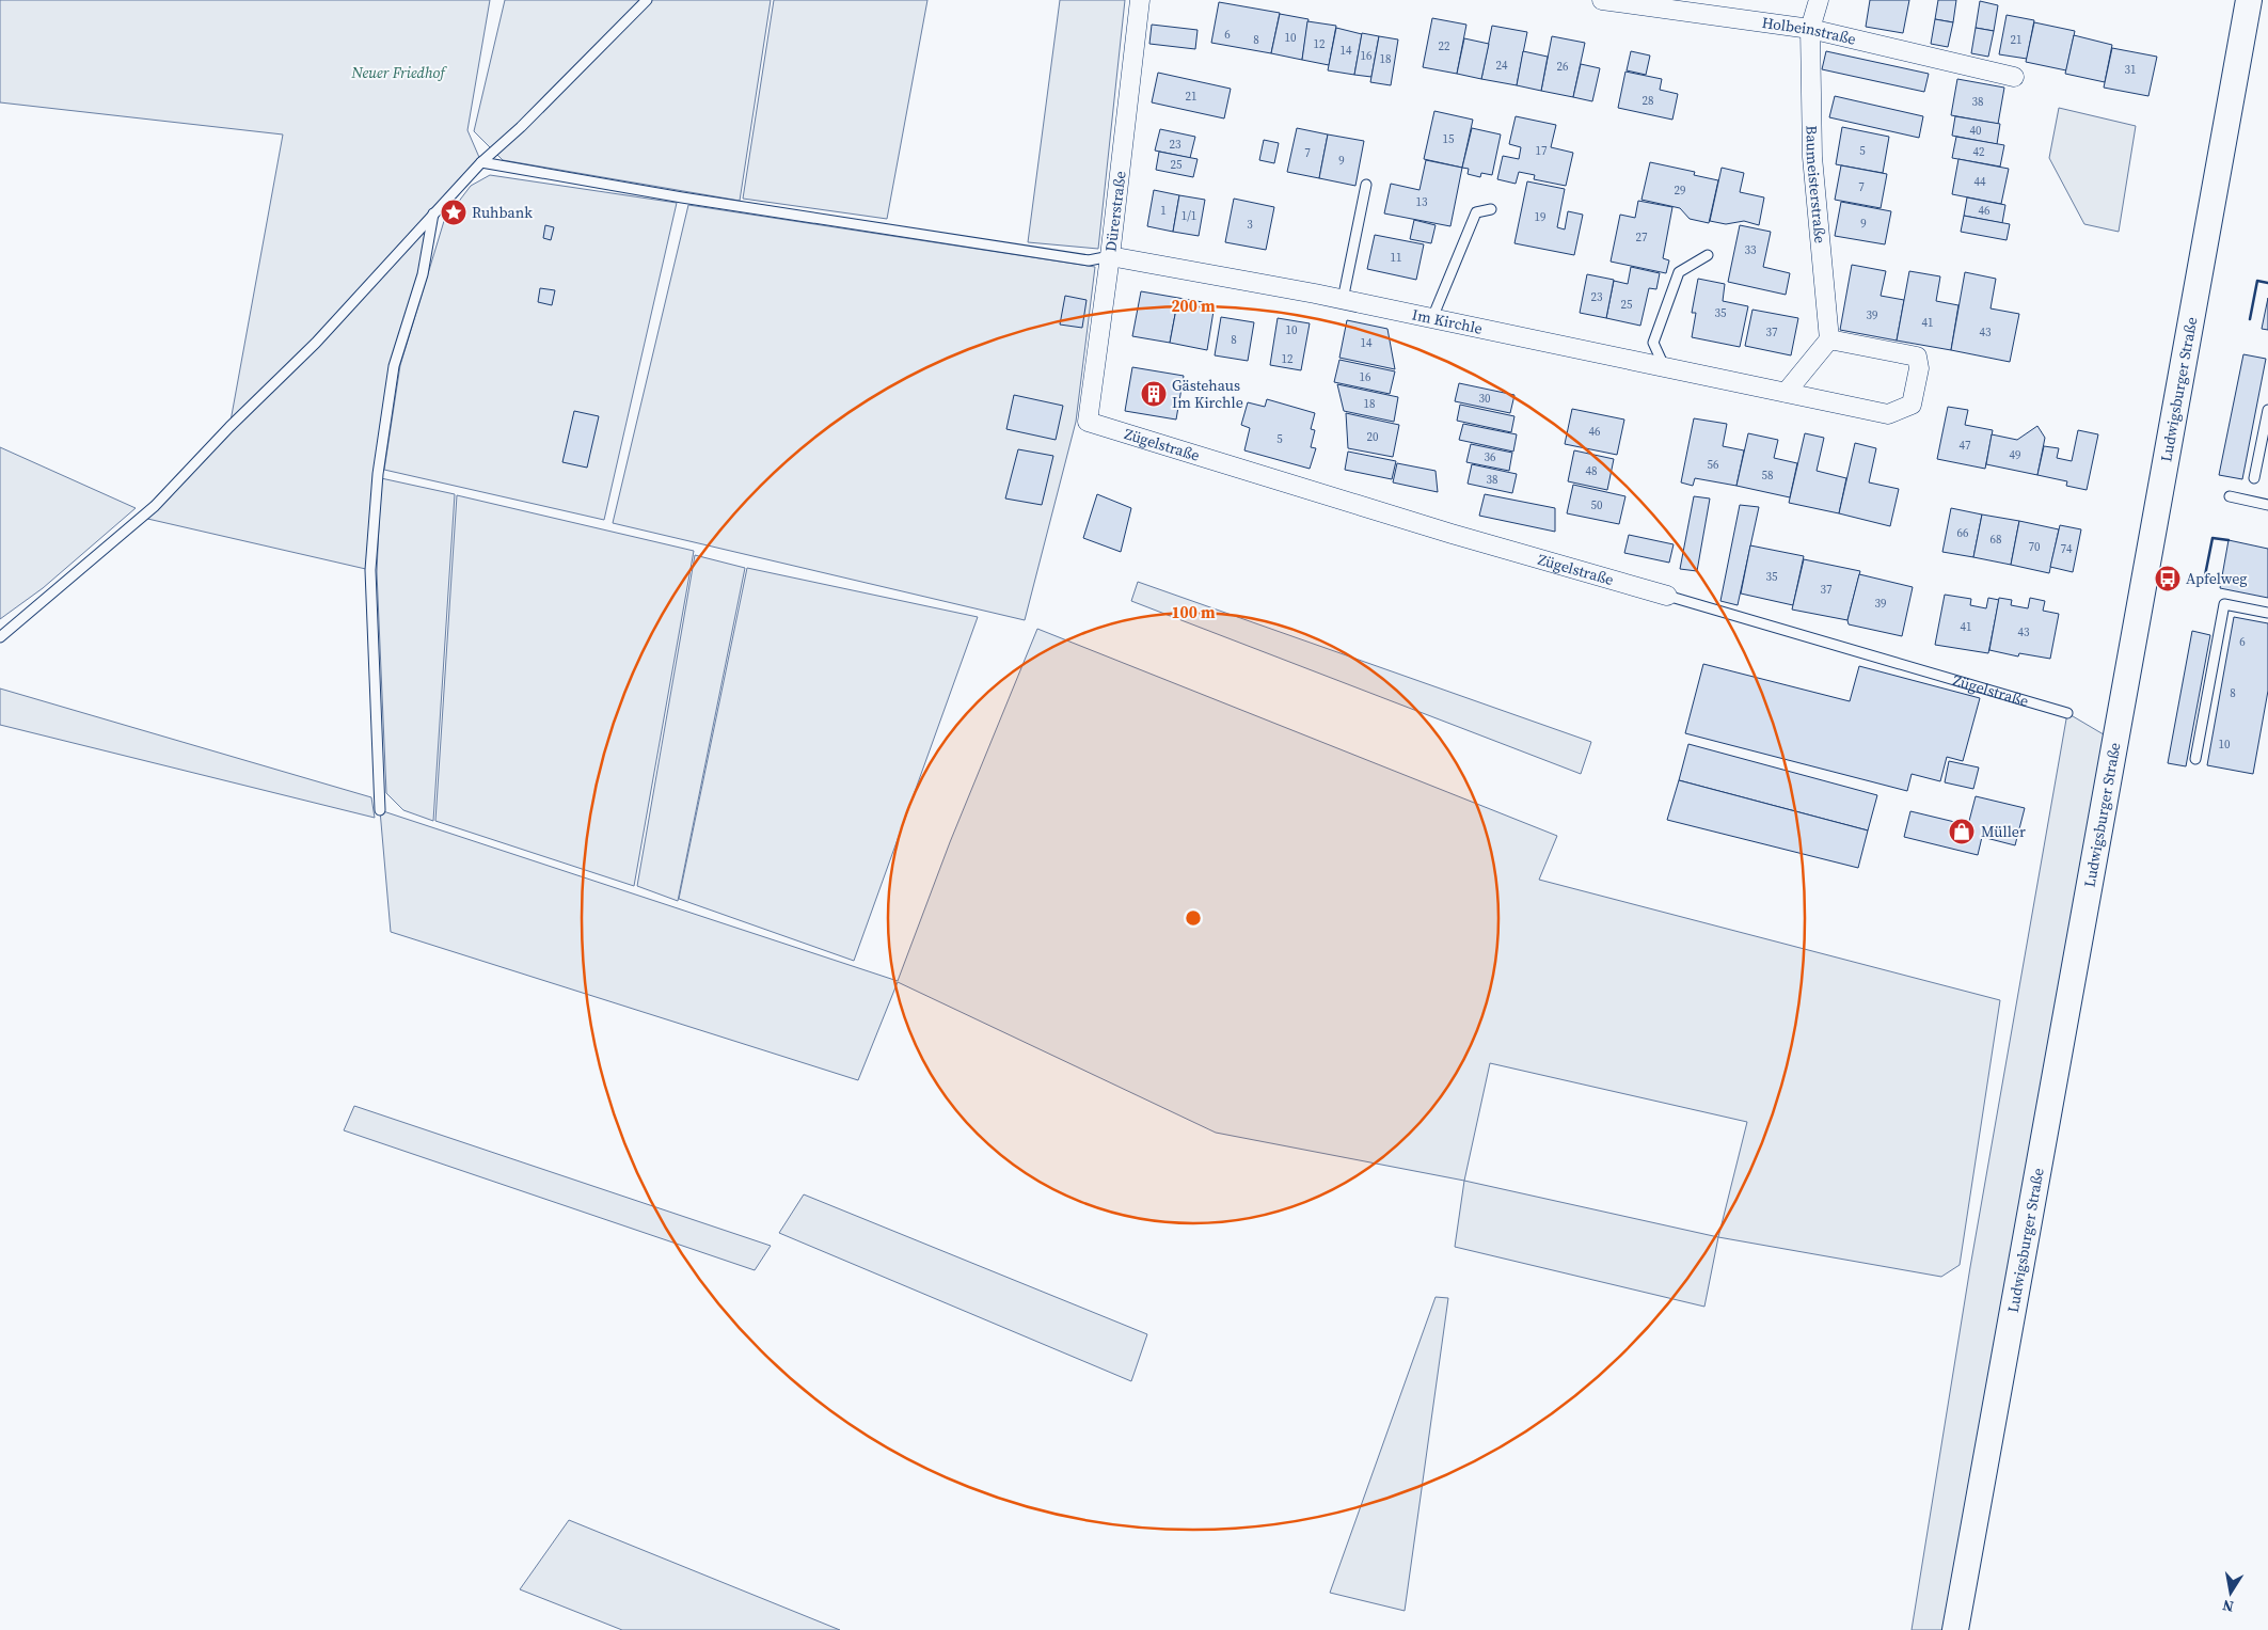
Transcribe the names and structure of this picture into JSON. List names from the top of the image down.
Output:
{
  "streets": {
    "main road": ["Ludwigsburger Straße"],
    "street": [
      "Holbeinstraße",
      "Baumeisterstraße",
      "Dürerstraße",
      "Im Kirchle",
      "Zügelstraße"
    ]
  },
  "crossings": [
    ["Holbeinstraße", "Baumeisterstraße"],
    ["Baumeisterstraße", "Im Kirchle"],
    ["Dürerstraße", "Im Kirchle"],
    ["Dürerstraße", "Zügelstraße"]
  ],
  "parks": ["Neuer Friedhof"],
  "places": {
    "place": ["Ruhbank"],
    "building": ["Gästehaus Im Kirchle"],
    "bus stop": ["Apfelweg"],
    "shop": ["Müller"]
  },
  "house_numbers": [
    "6",
    "10",
    "8",
    "21",
    "12",
    "22",
    "14",
    "16",
    "18",
    "24",
    "26",
    "31",
    "21",
    "28",
    "38",
    "40",
    "15",
    "23",
    "17",
    "5",
    "42",
    "7",
    "9",
    "25",
    "44",
    "7",
    "29",
    "13",
    "1",
    "46",
    "1/1",
    "19",
    "9",
    "3",
    "27",
    "33",
    "11",
    "23",
    "25",
    "35",
    "39",
    "41",
    "10",
    "37",
    "43",
    "8",
    "14",
    "12",
    "16",
    "30",
    "18",
    "46",
    "20",
    "5",
    "47",
    "49",
    "36",
    "56",
    "48",
    "58",
    "38",
    "50",
    "66",
    "68",
    "70",
    "74",
    "35",
    "37",
    "39",
    "41",
    "43",
    "6",
    "8",
    "10"
  ],
  "north": "bottom",
  "rings": ["200 m", "100 m"]
}
